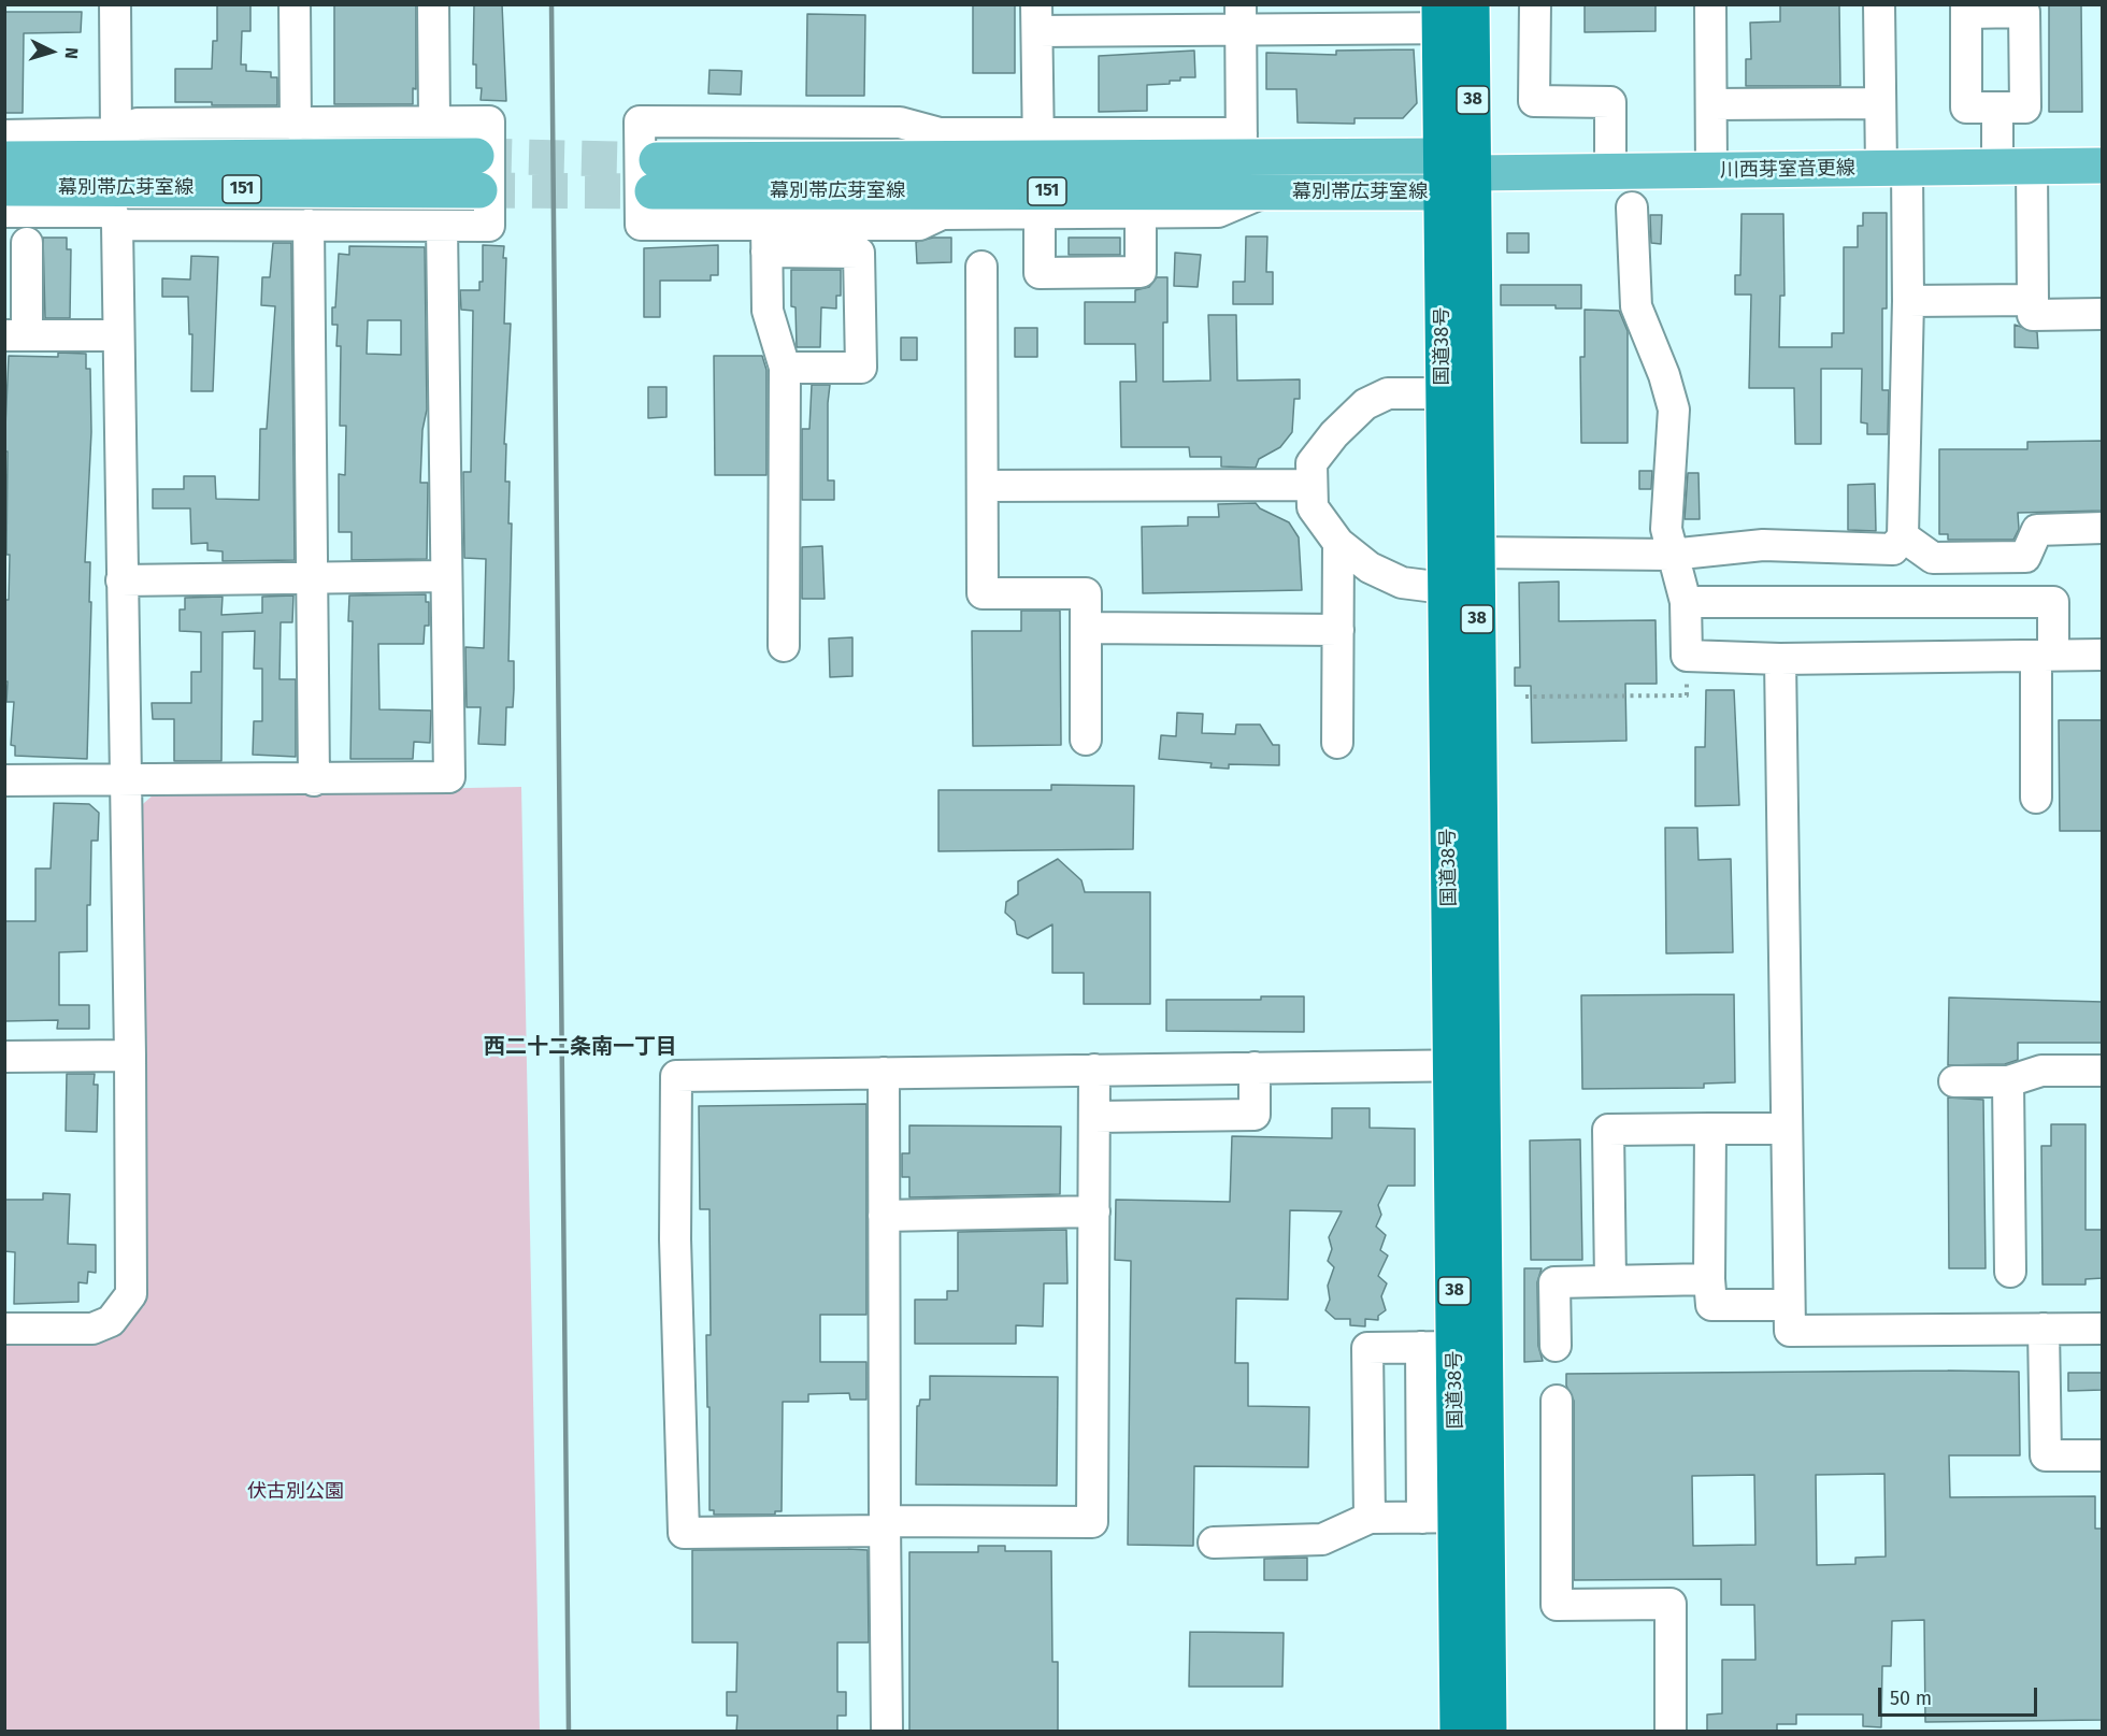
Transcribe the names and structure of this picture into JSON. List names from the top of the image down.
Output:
{
  "streets": {
    "highway": ["38", "国道38号"],
    "main road": ["川西芽室音更線", "幕別帯広芽室線", "151"]
  },
  "crossings": [
    ["川西芽室音更線", "幕別帯広芽室線"],
    ["川西芽室音更線", "国道38号"],
    ["幕別帯広芽室線", "国道38号"]
  ],
  "districts": ["西二十二条南一丁目"],
  "parks": ["伏古別公園"],
  "scale_bar": "50 m",
  "north": "right"
}
